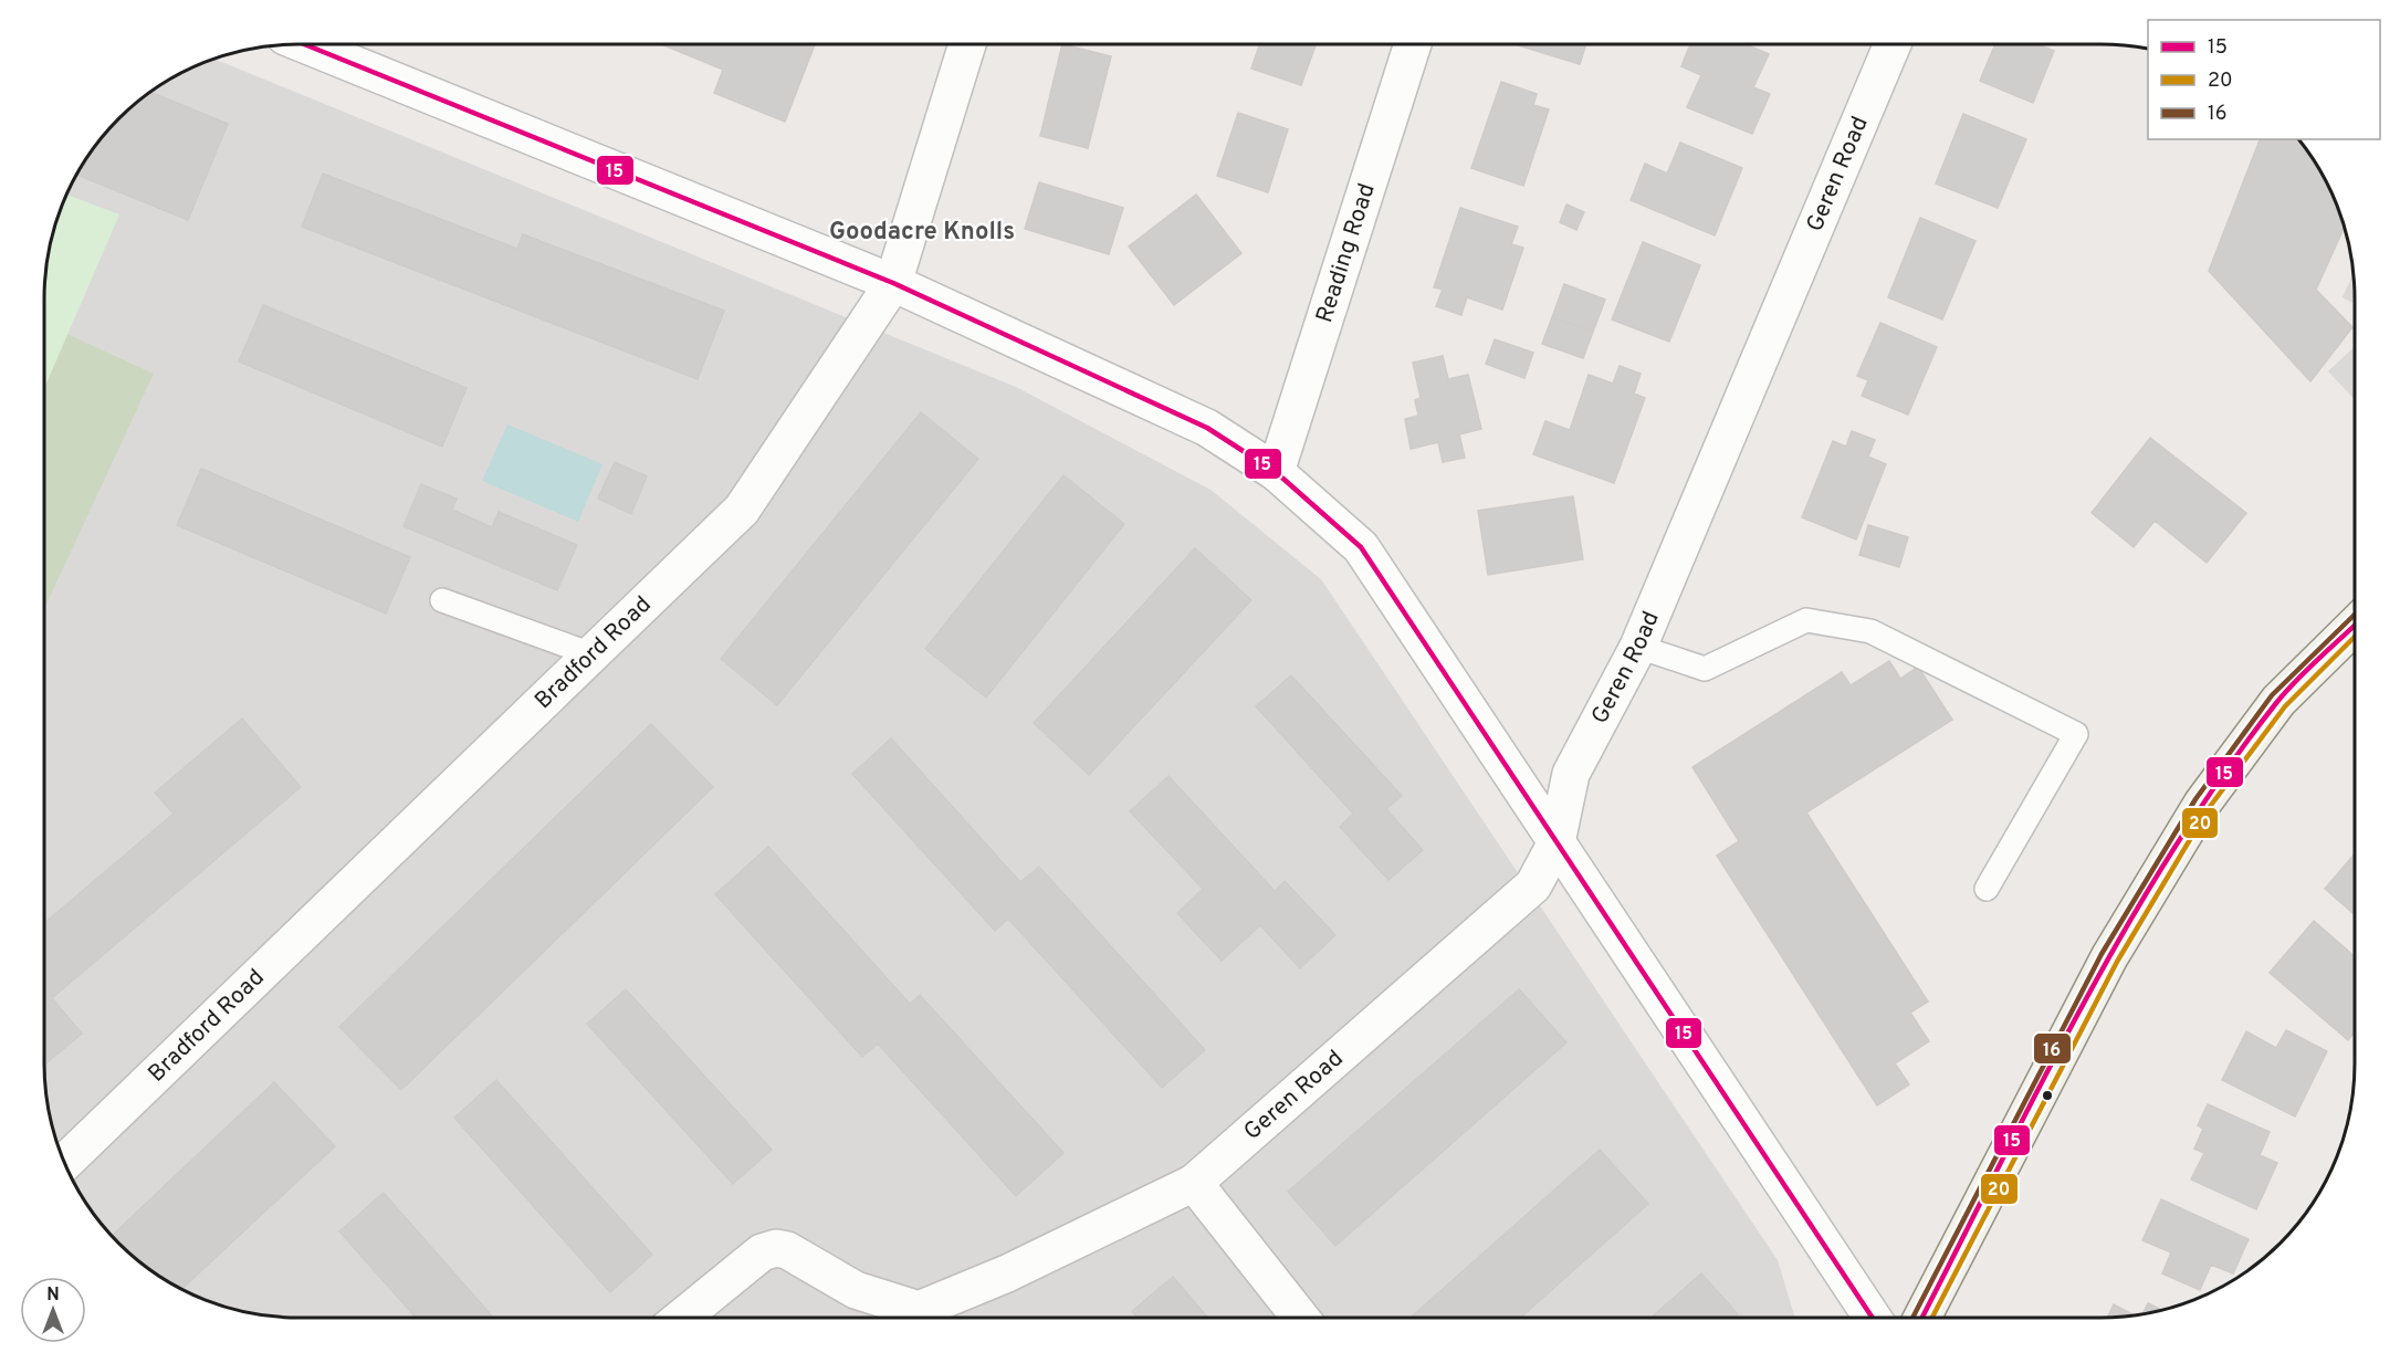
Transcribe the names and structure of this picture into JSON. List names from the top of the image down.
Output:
{
  "streets": {
    "street": ["Geren Road", "Reading Road", "Bradford Road"]
  },
  "districts": ["Goodacre Knolls"],
  "lines": ["transit line 15", "transit line 16", "transit line 20"],
  "legend": ["15", "20", "16"],
  "north": "top"
}
